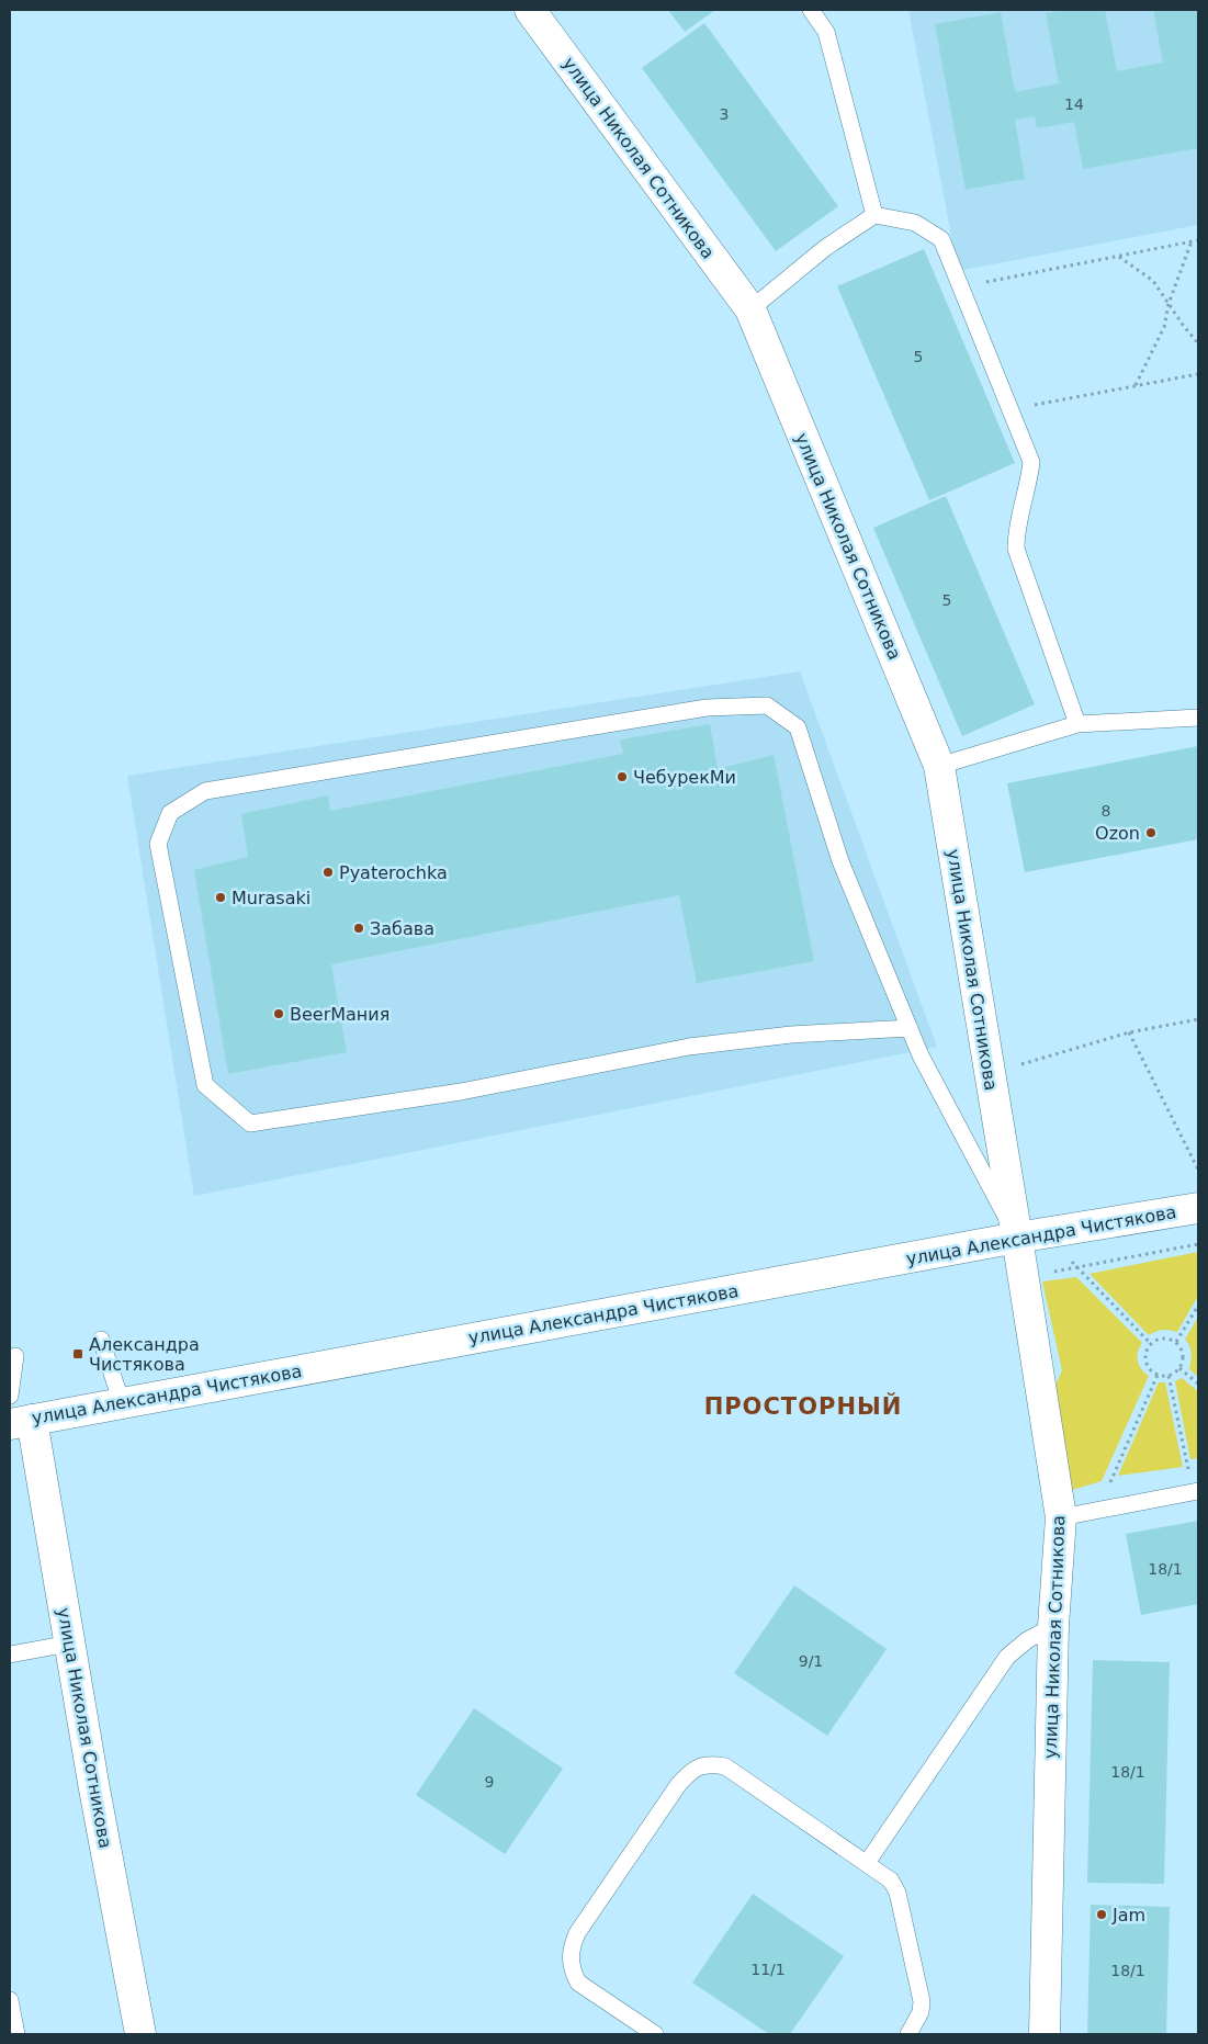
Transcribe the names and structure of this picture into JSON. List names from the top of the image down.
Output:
{
  "streets": {
    "street": ["улица Николая Сотникова", "улица Александра Чистякова"]
  },
  "crossings": [
    ["улица Николая Сотникова", "улица Александра Чистякова"]
  ],
  "districts": ["ПРОСТОРНЫЙ"],
  "places": {
    "other": [
      "ЧебурекМи",
      "Ozon",
      "Pyaterochka",
      "Murasaki",
      "Забава",
      "BeerМания",
      "Jam"
    ],
    "transit": ["Александра Чистякова"]
  },
  "house_numbers": [
    "14",
    "3",
    "5",
    "5",
    "8",
    "18/1",
    "9/1",
    "18/1",
    "9",
    "11/1",
    "18/1"
  ]
}
